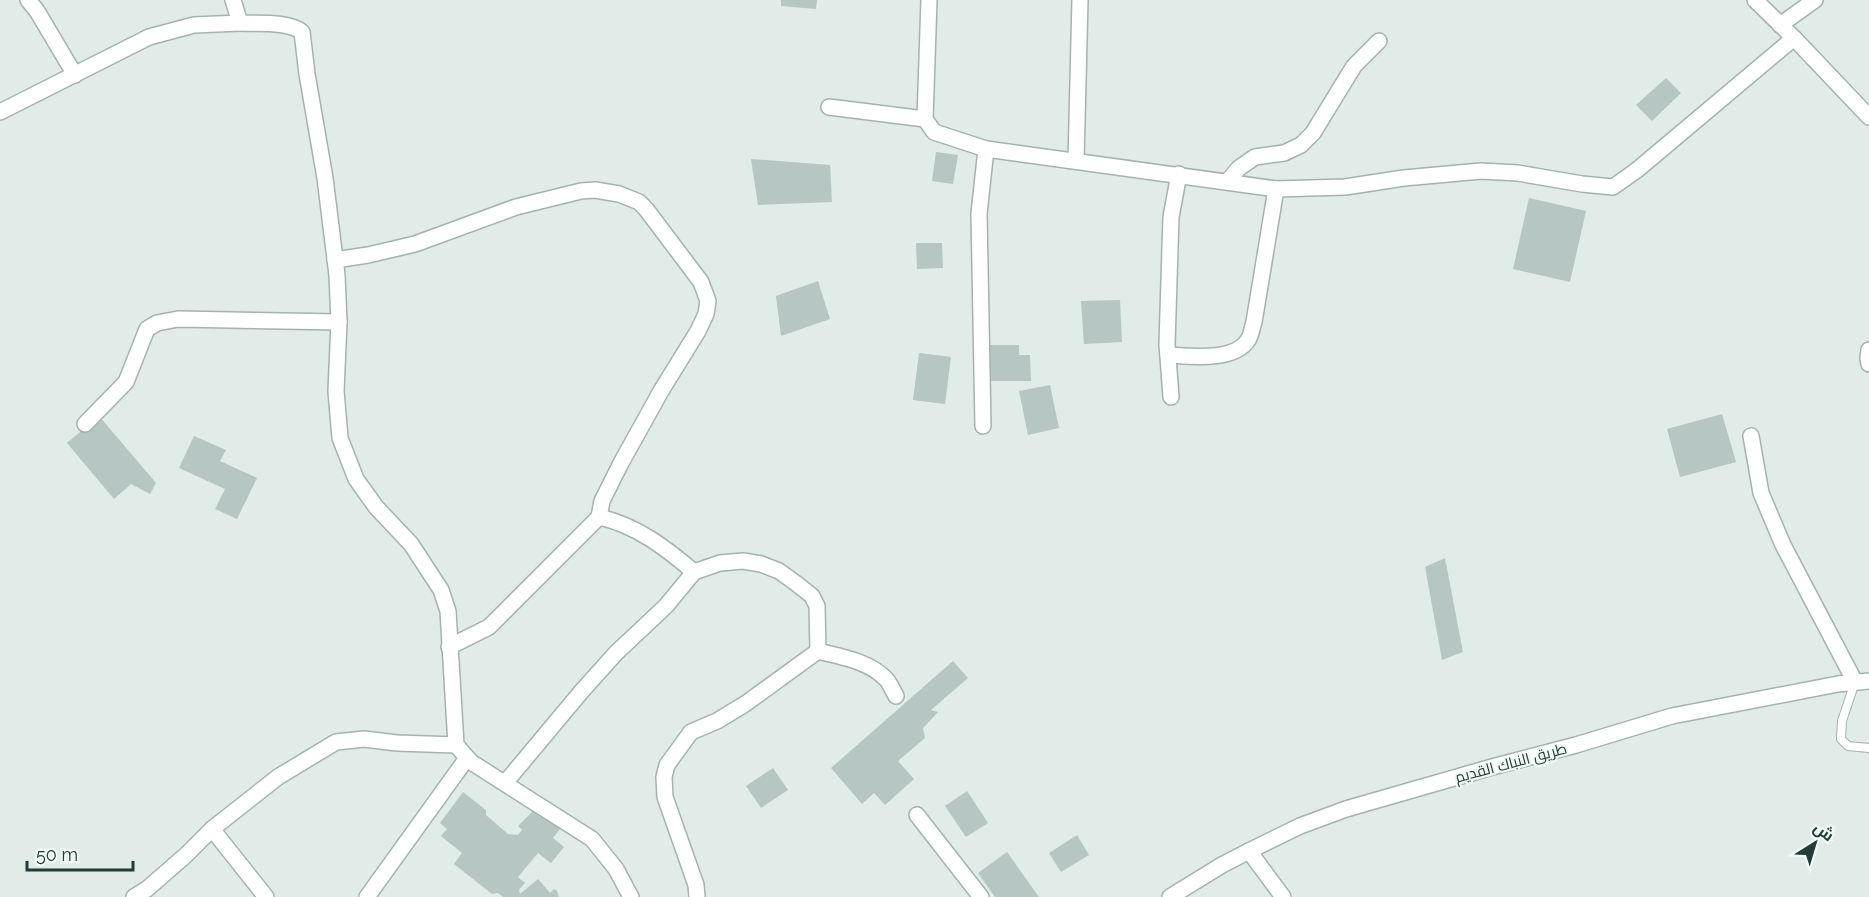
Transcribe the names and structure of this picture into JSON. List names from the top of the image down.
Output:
{
  "streets": {
    "street": ["طريق النباك القديم"]
  },
  "scale_bar": "50 m",
  "north": "top right"
}
